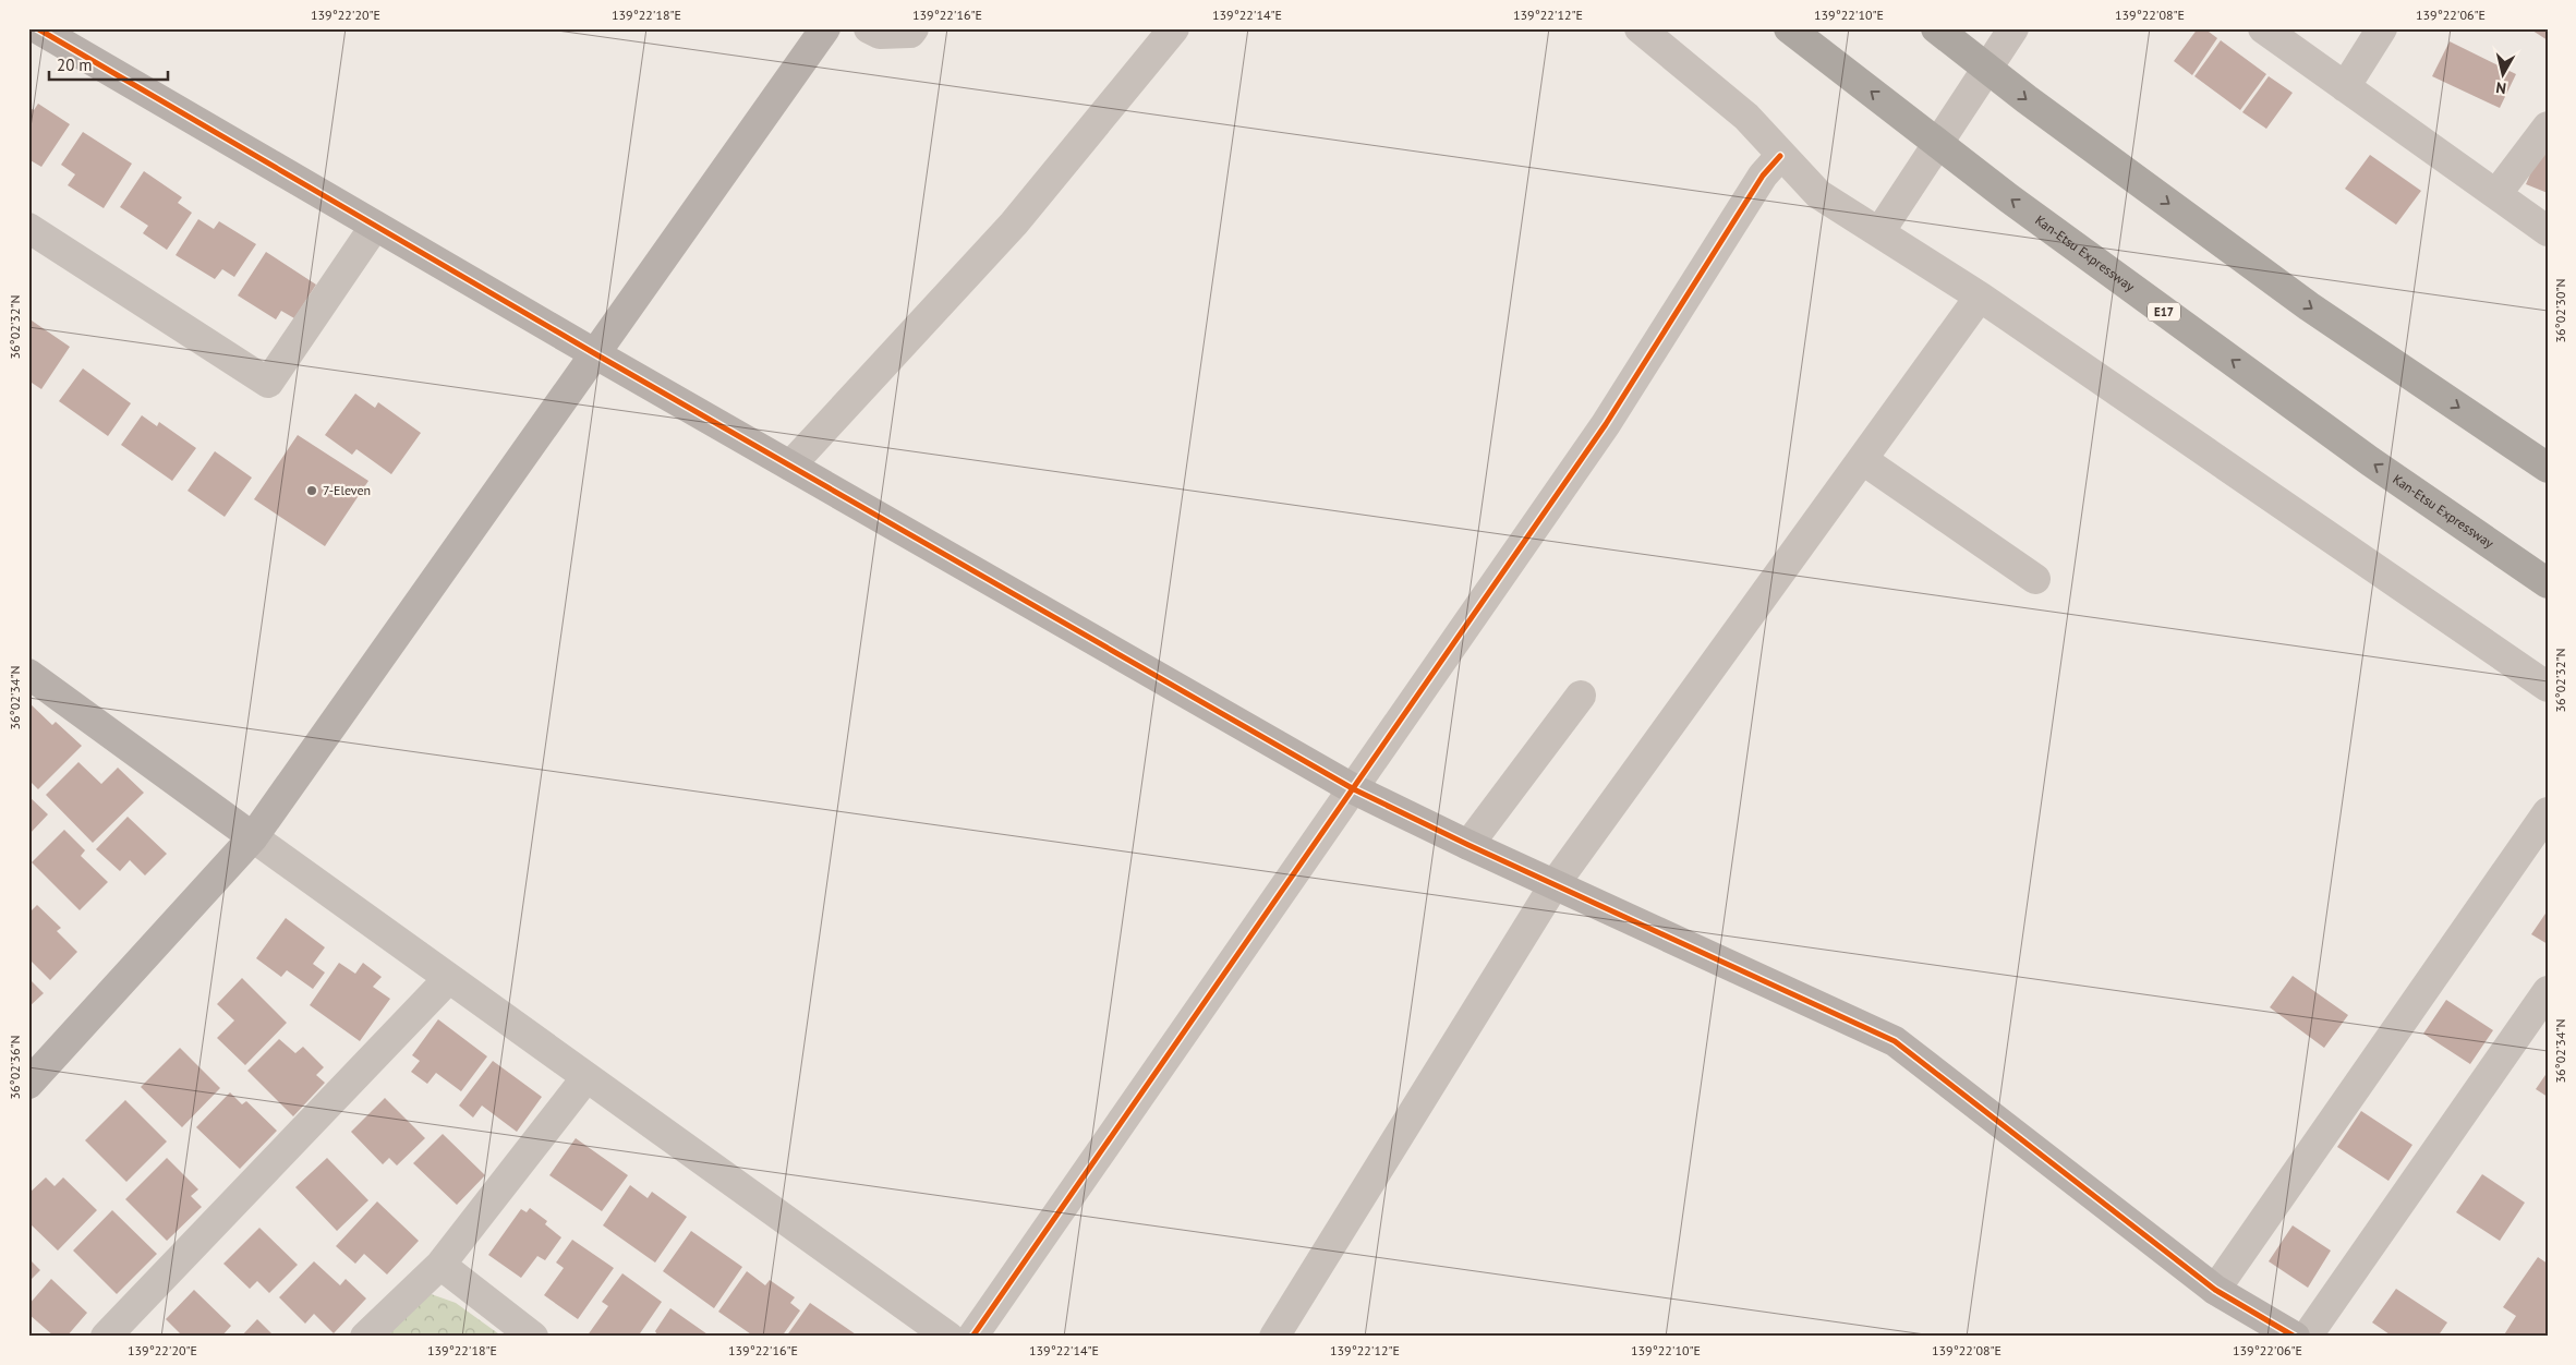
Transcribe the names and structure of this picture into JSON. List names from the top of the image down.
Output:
{
  "streets": {
    "highway": ["Kan-Etsu Expressway", "E17"]
  },
  "places": ["7-Eleven"],
  "scale_bar": "20 m",
  "north": "bottom",
  "coordinates": [
    "139°22'20\"E",
    "139°22'18\"E",
    "139°22'16\"E",
    "139°22'14\"E",
    "139°22'12\"E",
    "139°22'10\"E",
    "139°22'08\"E",
    "139°22'06\"E",
    "36°02'30\"N",
    "36°02'32\"N",
    "36°02'34\"N",
    "36°02'36\"N"
  ]
}
